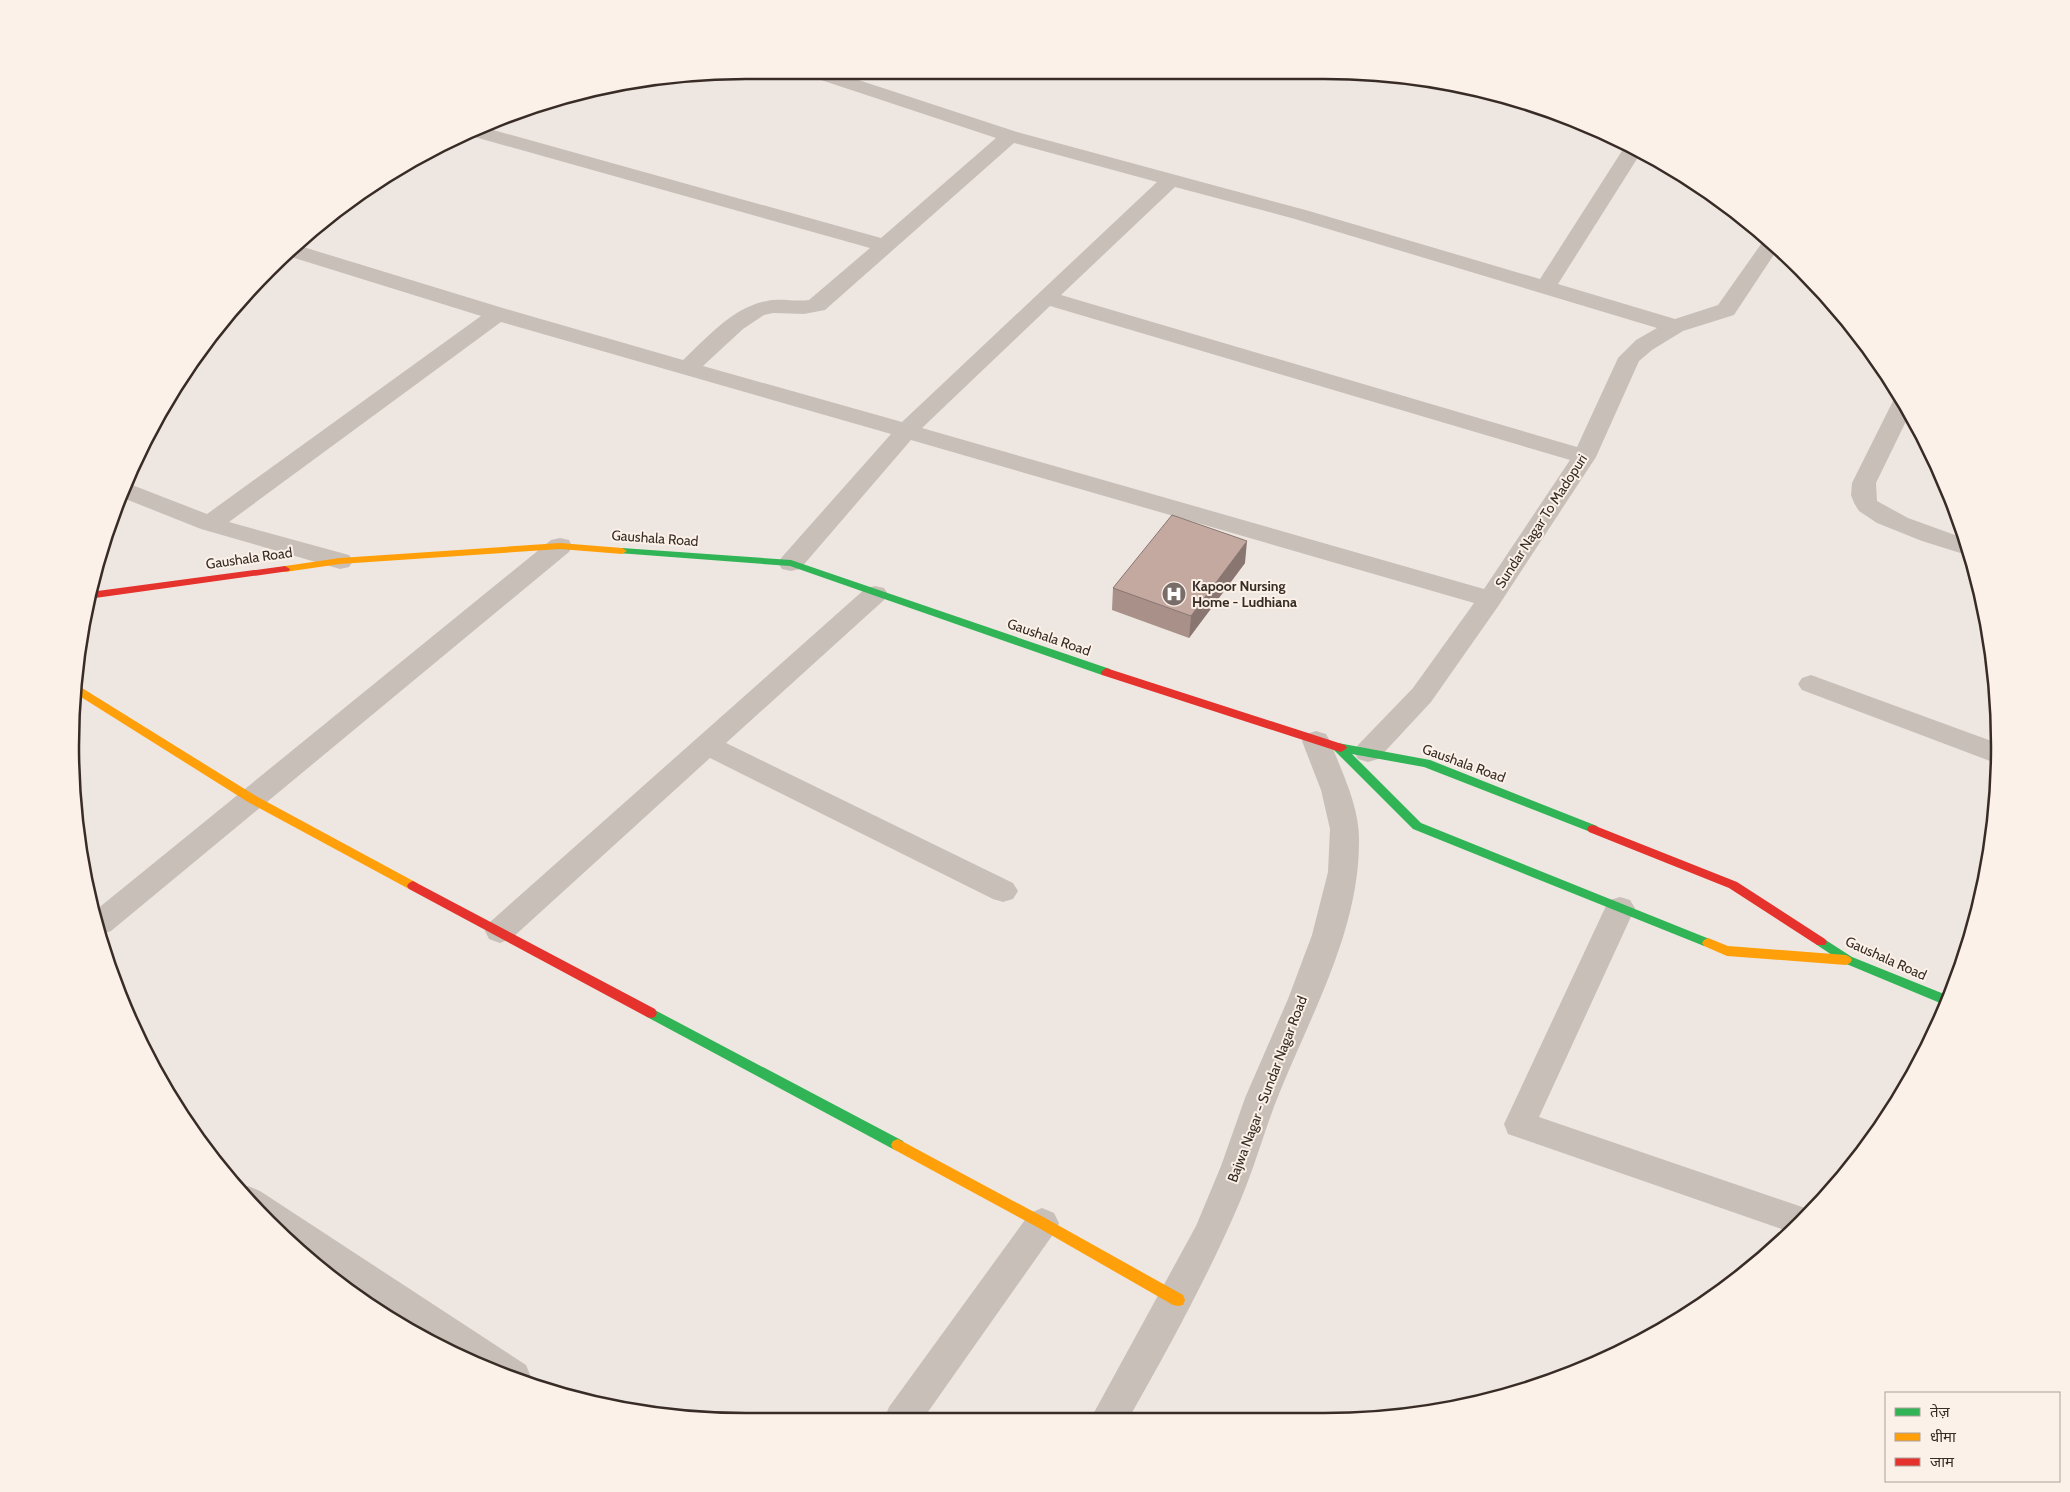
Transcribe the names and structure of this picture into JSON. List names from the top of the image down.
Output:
{
  "streets": {
    "street": ["Sundar Nagar To Madopuri", "Gaushala Road", "Bajwa Nagar - Sundar Nagar Road"]
  },
  "crossings": [
    ["Sundar Nagar To Madopuri", "Gaushala Road"],
    ["Gaushala Road", "Bajwa Nagar - Sundar Nagar Road"]
  ],
  "places": {
    "hospital": ["Kapoor Nursing Home - Ludhiana"]
  },
  "legend": ["तेज़", "धीमा", "जाम"]
}
